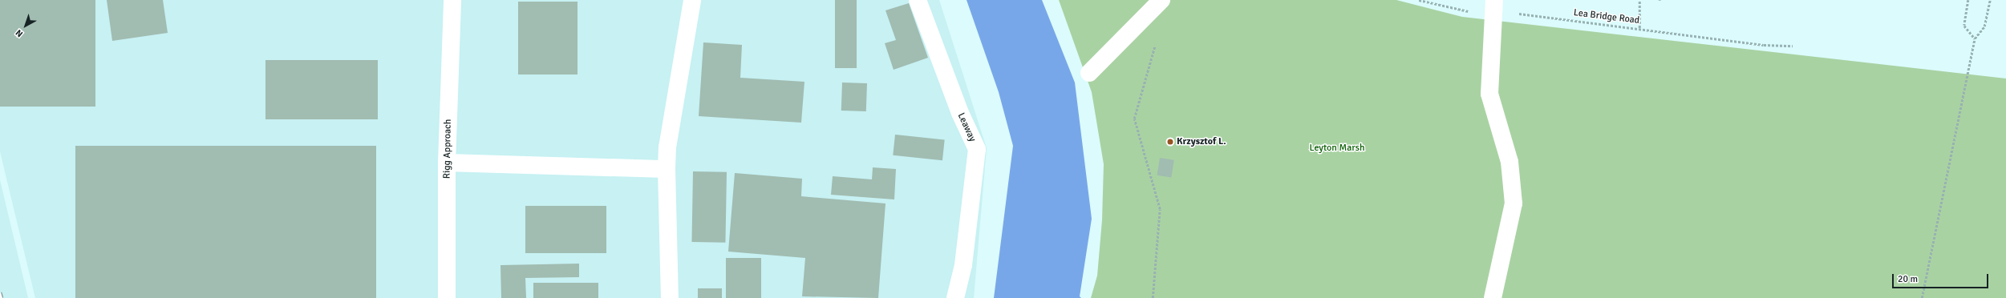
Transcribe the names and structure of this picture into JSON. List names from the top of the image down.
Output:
{
  "streets": {
    "street": ["Leaway", "Rigg Approach"],
    "path": ["Lea Bridge Road"]
  },
  "parks": ["Leyton Marsh"],
  "places": ["Krzysztof L."],
  "scale_bar": "20 m",
  "north": "bottom left"
}
